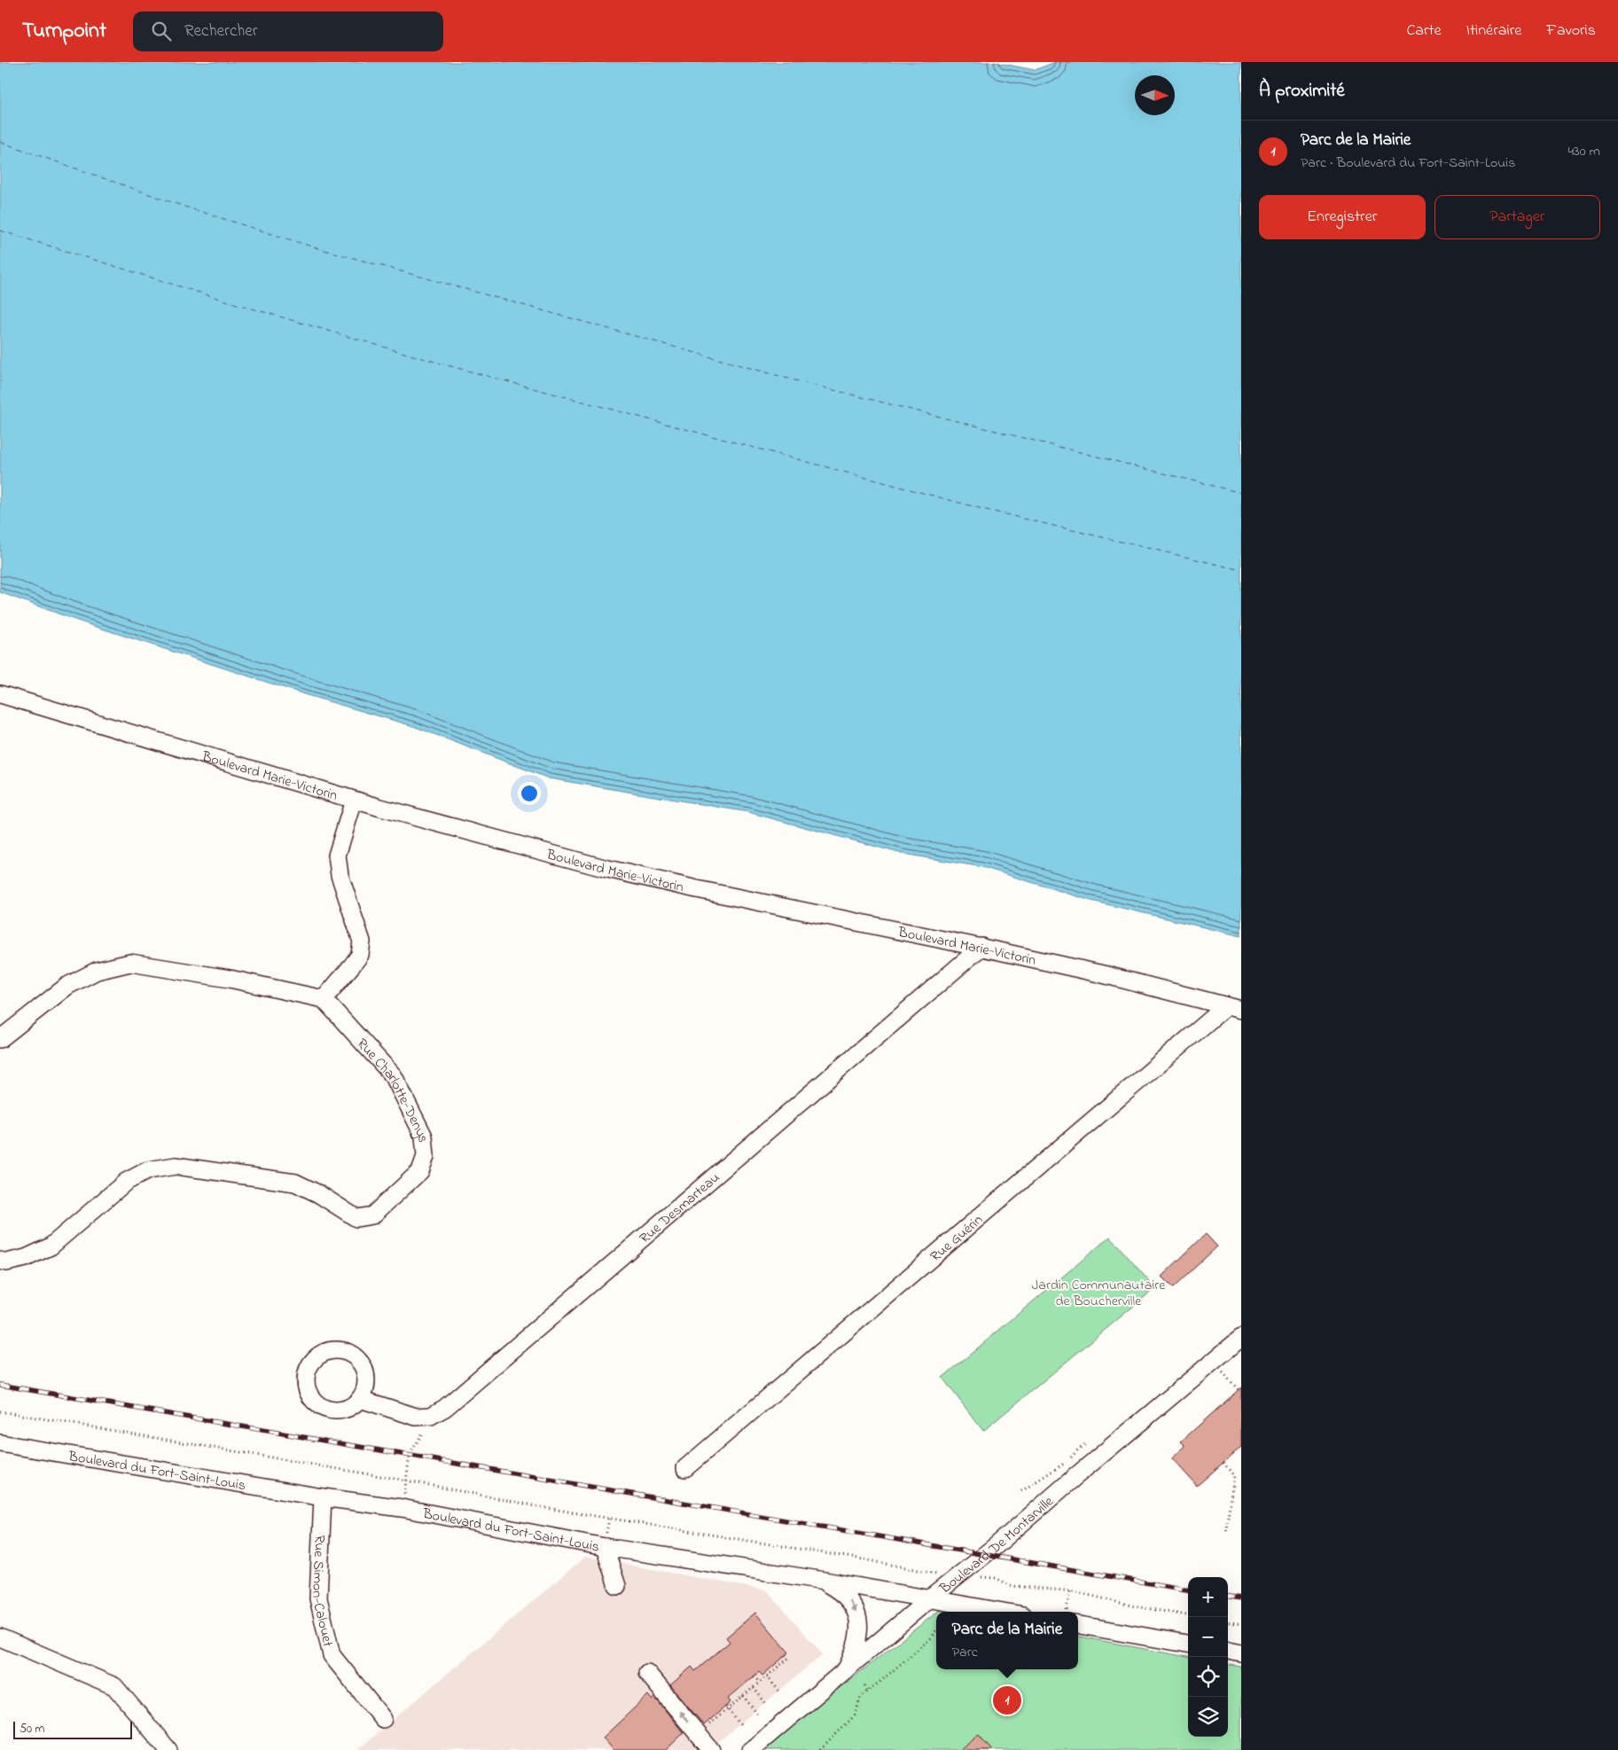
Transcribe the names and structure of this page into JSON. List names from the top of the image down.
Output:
{
  "streets": {
    "street": [
      "Boulevard Marie-Victorin",
      "Rue Charlotte-Denys",
      "Rue Desmarteau",
      "Rue Guérin",
      "Boulevard du Fort-Saint-Louis",
      "Boulevard De Montarville",
      "Rue Simon-Calouet"
    ]
  },
  "crossings": [
    ["Boulevard Marie-Victorin", "Rue Desmarteau"],
    ["Boulevard Marie-Victorin", "Rue Guérin"],
    ["Boulevard du Fort-Saint-Louis", "Boulevard De Montarville"],
    ["Boulevard du Fort-Saint-Louis", "Rue Simon-Calouet"]
  ],
  "parks": ["Jardin Communautaire de Boucherville"],
  "scale_bar": "50 m",
  "north": "right",
  "page": {
    "header": "Turnpoint",
    "search": "Rechercher",
    "nav": ["Carte", "Itinéraire", "Favoris"],
    "heading": "À proximité",
    "list": [
      {
        "mark": "1",
        "name": "Parc de la Mairie",
        "note": "Parc · Boulevard du Fort-Saint-Louis",
        "value": "430 m"
      }
    ],
    "buttons": ["Enregistrer", "Partager"],
    "map_buttons": ["+", "−"],
    "popup": ["Parc de la Mairie", "Parc"],
    "pins": "1",
    "scale": "50 m"
  }
}
